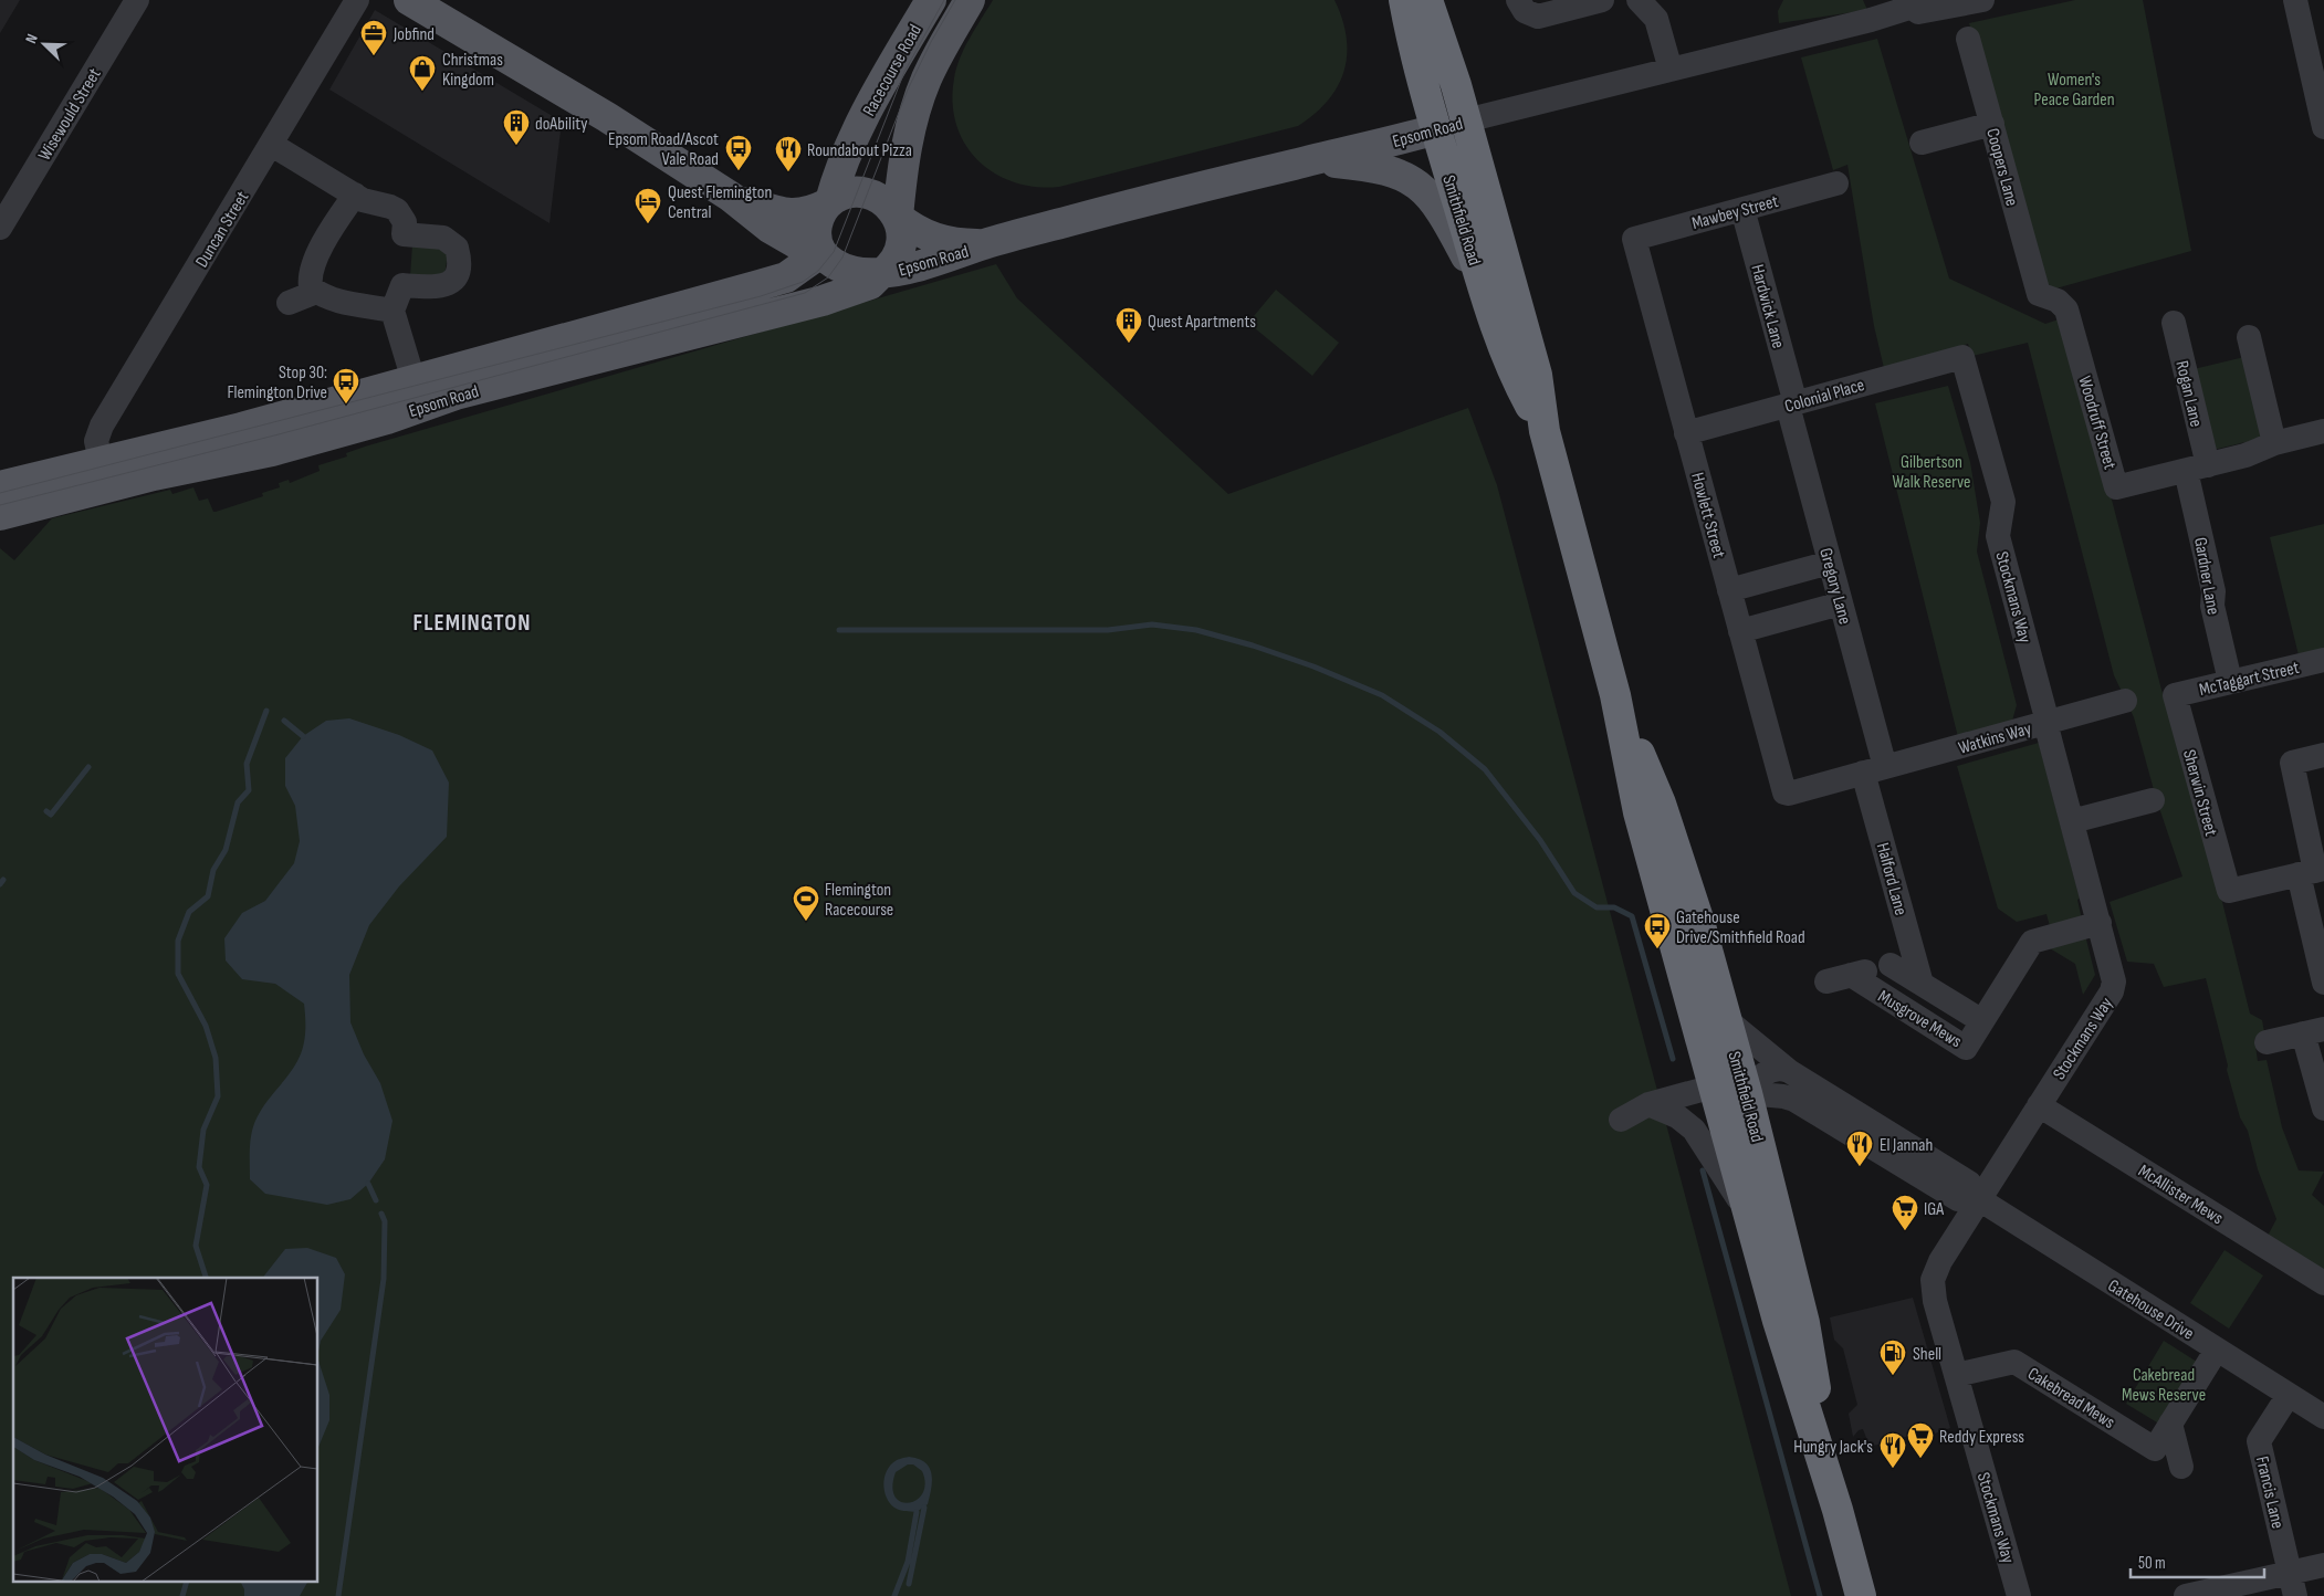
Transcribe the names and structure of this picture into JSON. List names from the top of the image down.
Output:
{
  "streets": {
    "highway": ["Epsom Road", "Smithfield Road"],
    "main road": ["Racecourse Road"],
    "street": [
      "Wisewould Street",
      "Coopers Lane",
      "Mawbey Street",
      "Duncan Street",
      "Hardwick Lane",
      "Rogan Lane",
      "Colonial Place",
      "Woodruff Street",
      "Howlett Street",
      "Gardner Lane",
      "Gregory Lane",
      "Stockmans Way",
      "McTaggart Street",
      "Watkins Way",
      "Sherwin Street",
      "Halford Lane",
      "Musgrove Mews",
      "McAllister Mews",
      "Gatehouse Drive",
      "Cakebread Mews",
      "Francis Lane"
    ]
  },
  "crossings": [
    ["Racecourse Road", "Epsom Road"],
    ["Epsom Road", "Smithfield Road"],
    ["Epsom Road", "Duncan Street"],
    ["Coopers Lane", "Woodruff Street"],
    ["Mawbey Street", "Hardwick Lane"],
    ["Mawbey Street", "Howlett Street"],
    ["Smithfield Road", "Gatehouse Drive"],
    ["Hardwick Lane", "Colonial Place"],
    ["Hardwick Lane", "Gregory Lane"],
    ["Rogan Lane", "Woodruff Street"],
    ["Rogan Lane", "Gardner Lane"],
    ["Colonial Place", "Howlett Street"],
    ["Colonial Place", "Gregory Lane"],
    ["Colonial Place", "Stockmans Way"],
    ["Woodruff Street", "Gardner Lane"],
    ["Howlett Street", "Watkins Way"],
    ["Gardner Lane", "McTaggart Street"],
    ["Gregory Lane", "Watkins Way"],
    ["Gregory Lane", "Halford Lane"],
    ["Stockmans Way", "Watkins Way"],
    ["Stockmans Way", "Musgrove Mews"],
    ["Stockmans Way", "McAllister Mews"],
    ["Stockmans Way", "Gatehouse Drive"],
    ["Stockmans Way", "Cakebread Mews"],
    ["McTaggart Street", "Sherwin Street"],
    ["Watkins Way", "Halford Lane"],
    ["Halford Lane", "Musgrove Mews"],
    ["Gatehouse Drive", "Cakebread Mews"],
    ["Gatehouse Drive", "Francis Lane"]
  ],
  "districts": ["FLEMINGTON"],
  "parks": ["Women's Peace Garden", "Gilbertson Walk Reserve", "Cakebread Mews Reserve"],
  "places": {
    "office": ["Jobfind"],
    "shop": ["Christmas Kingdom"],
    "building": ["doAbility", "Quest Apartments"],
    "bus stop": ["Epsom Road/Ascot Vale Road", "Stop 30: Flemington Drive", "Gatehouse Drive/Smithfield Road"],
    "restaurant": ["Roundabout Pizza", "El Jannah", "Hungry Jack's"],
    "hotel": ["Quest Flemington Central"],
    "sports": ["Flemington Racecourse"],
    "supermarket": ["IGA", "Reddy Express"],
    "fuel station": ["Shell"]
  },
  "scale_bar": "50 m",
  "north": "top left"
}
